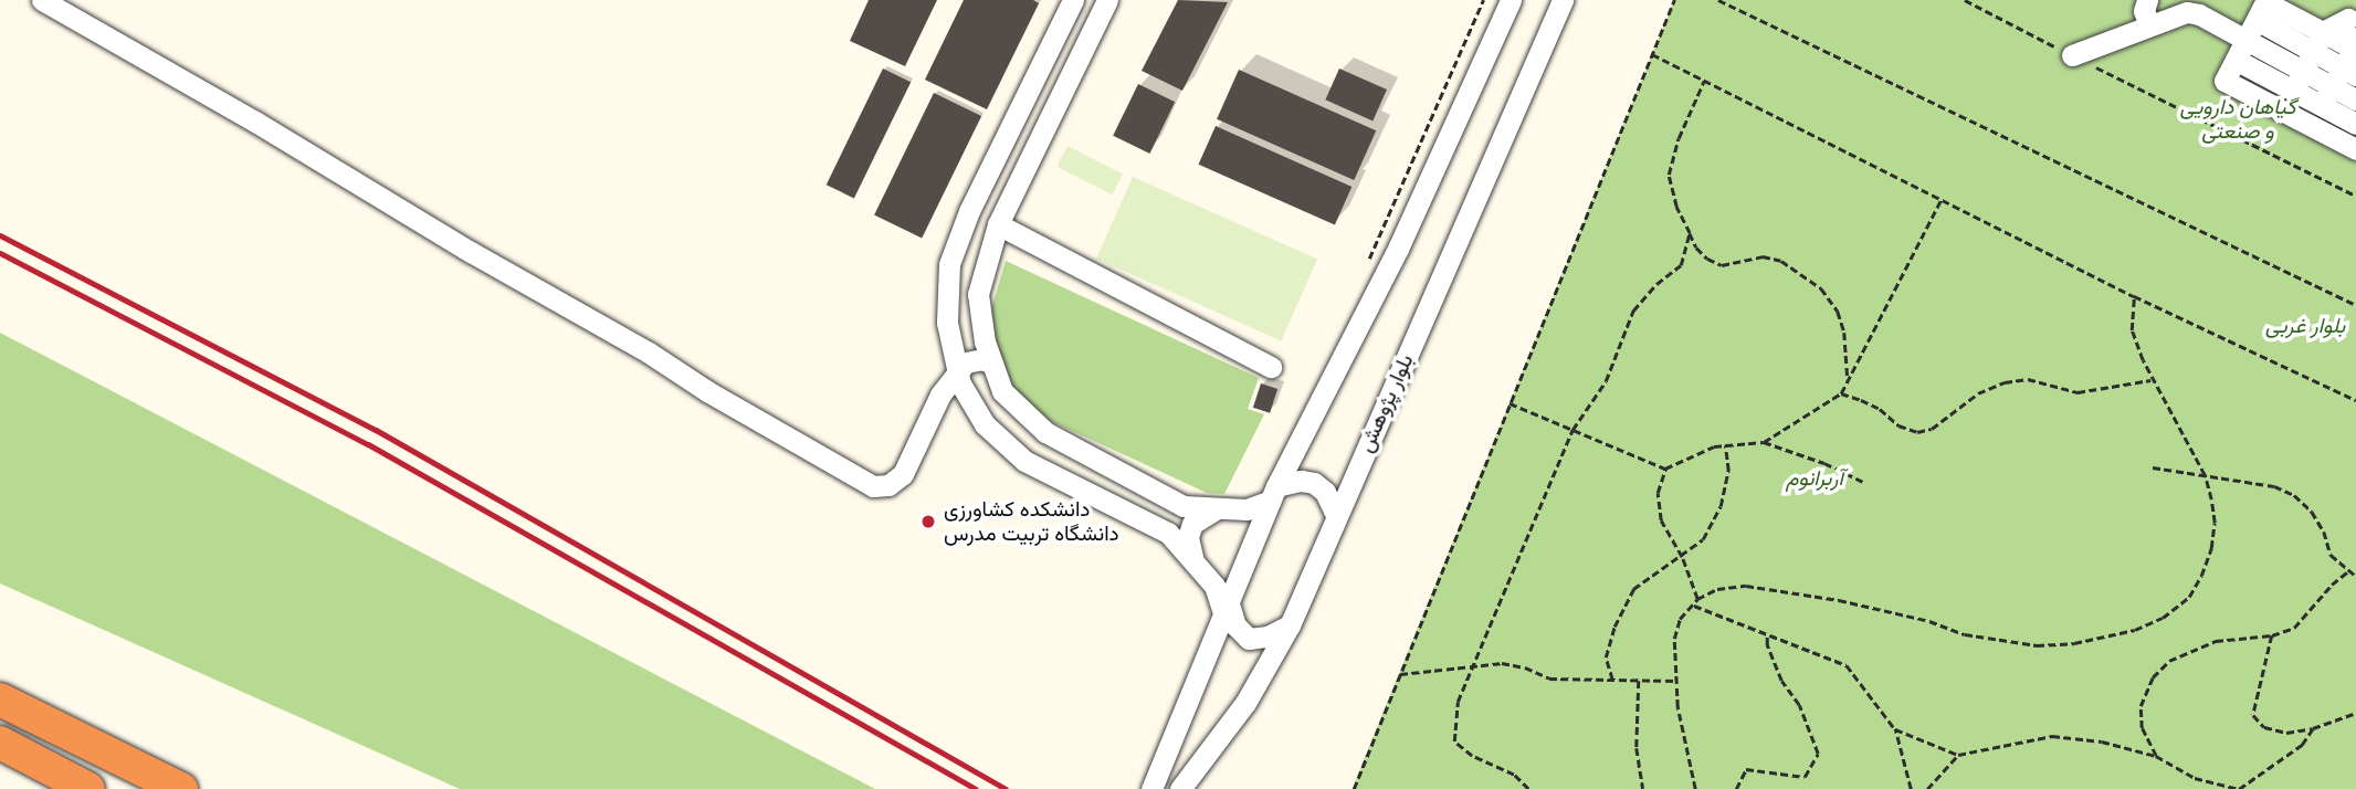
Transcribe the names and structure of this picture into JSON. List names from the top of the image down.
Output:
{
  "streets": {
    "street": ["بلوار پژوهش"]
  },
  "parks": ["گیاهان دارویی و صنعتی", "بلوار غربی", "آربرانوم"],
  "places": ["دانشکده کشاورزی دانشگاه تربیت مدرس"]
}
